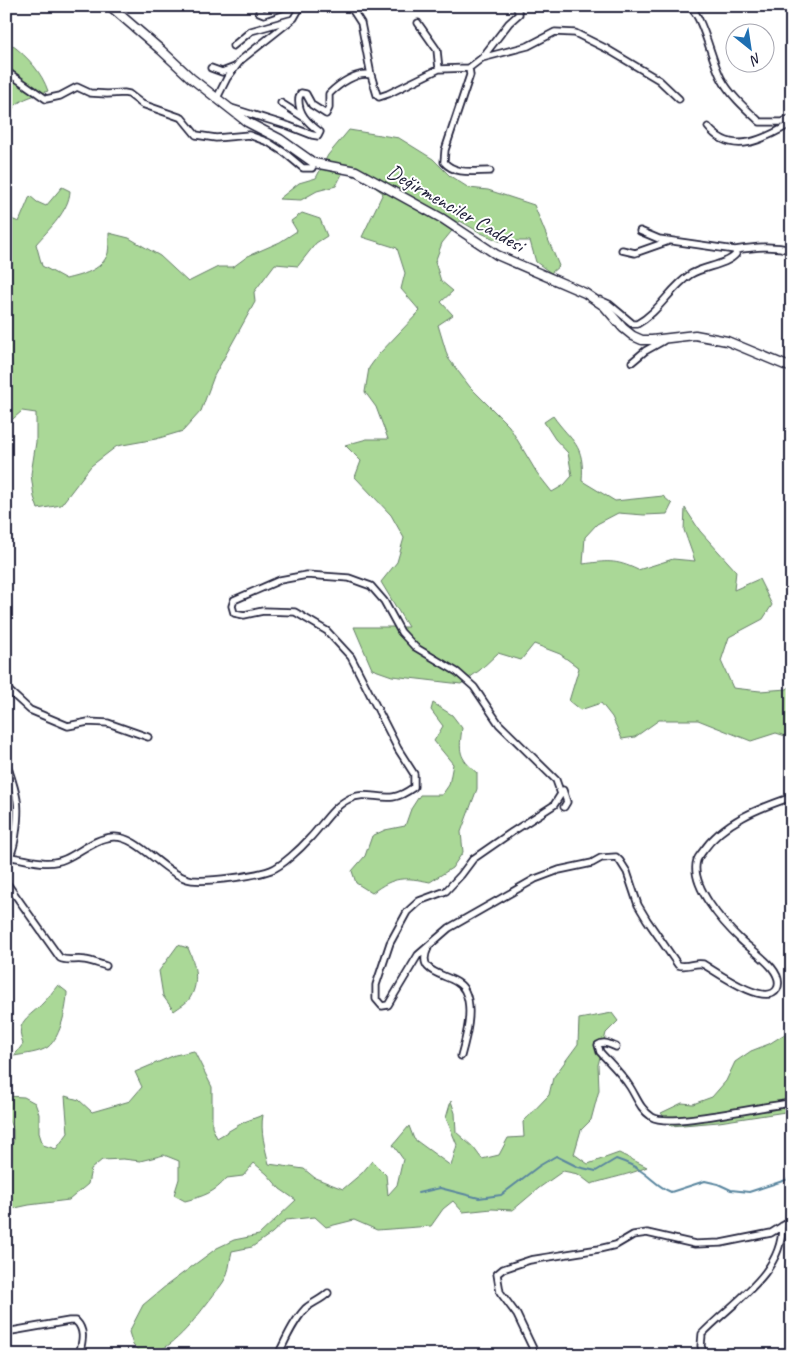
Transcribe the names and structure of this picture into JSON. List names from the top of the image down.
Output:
{
  "streets": {
    "main road": ["Değirmenciler Caddesi"]
  },
  "north": "bottom right"
}
